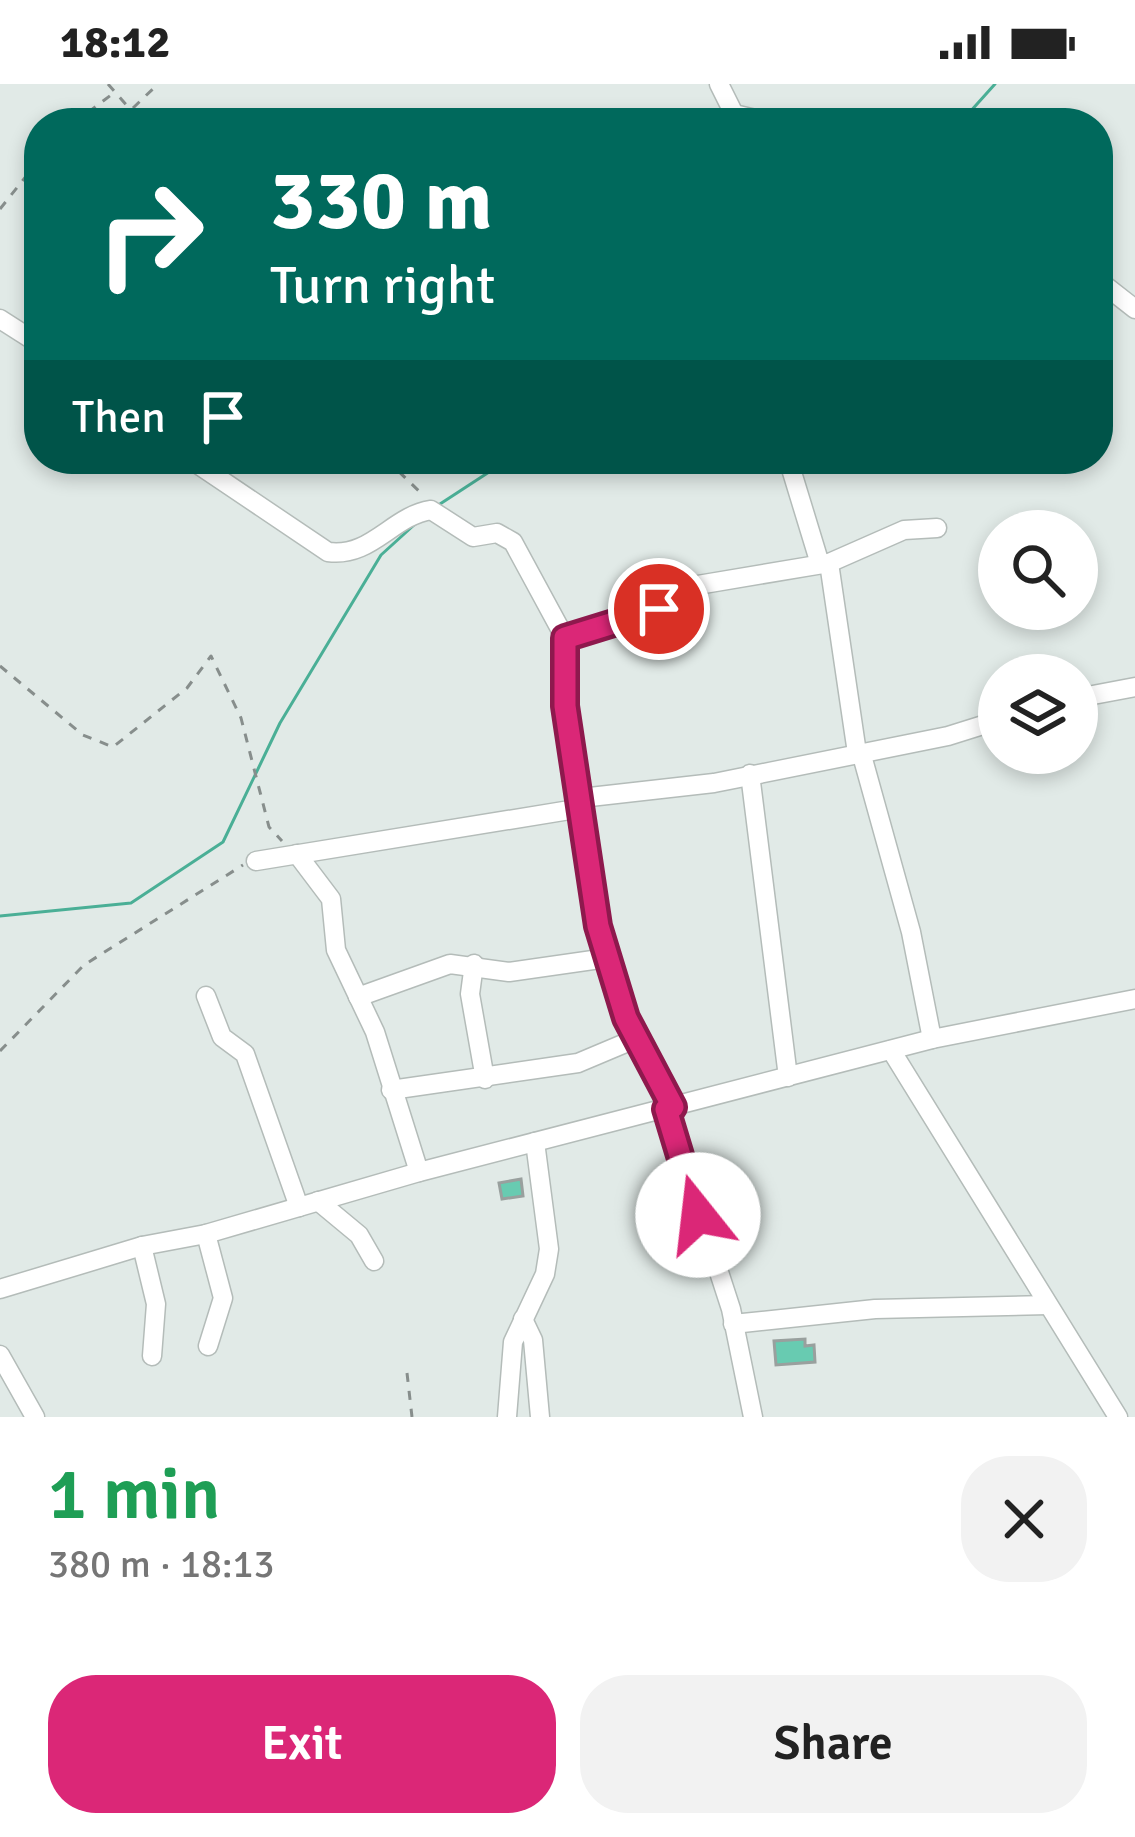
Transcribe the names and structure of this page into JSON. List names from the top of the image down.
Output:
{
  "page": {
    "status": "18:12",
    "turn": ["330 m", "Turn right"],
    "then": "Then",
    "heading": ["1 min", "380 m · 18:13"],
    "buttons": ["Exit", "Share"]
  }
}
